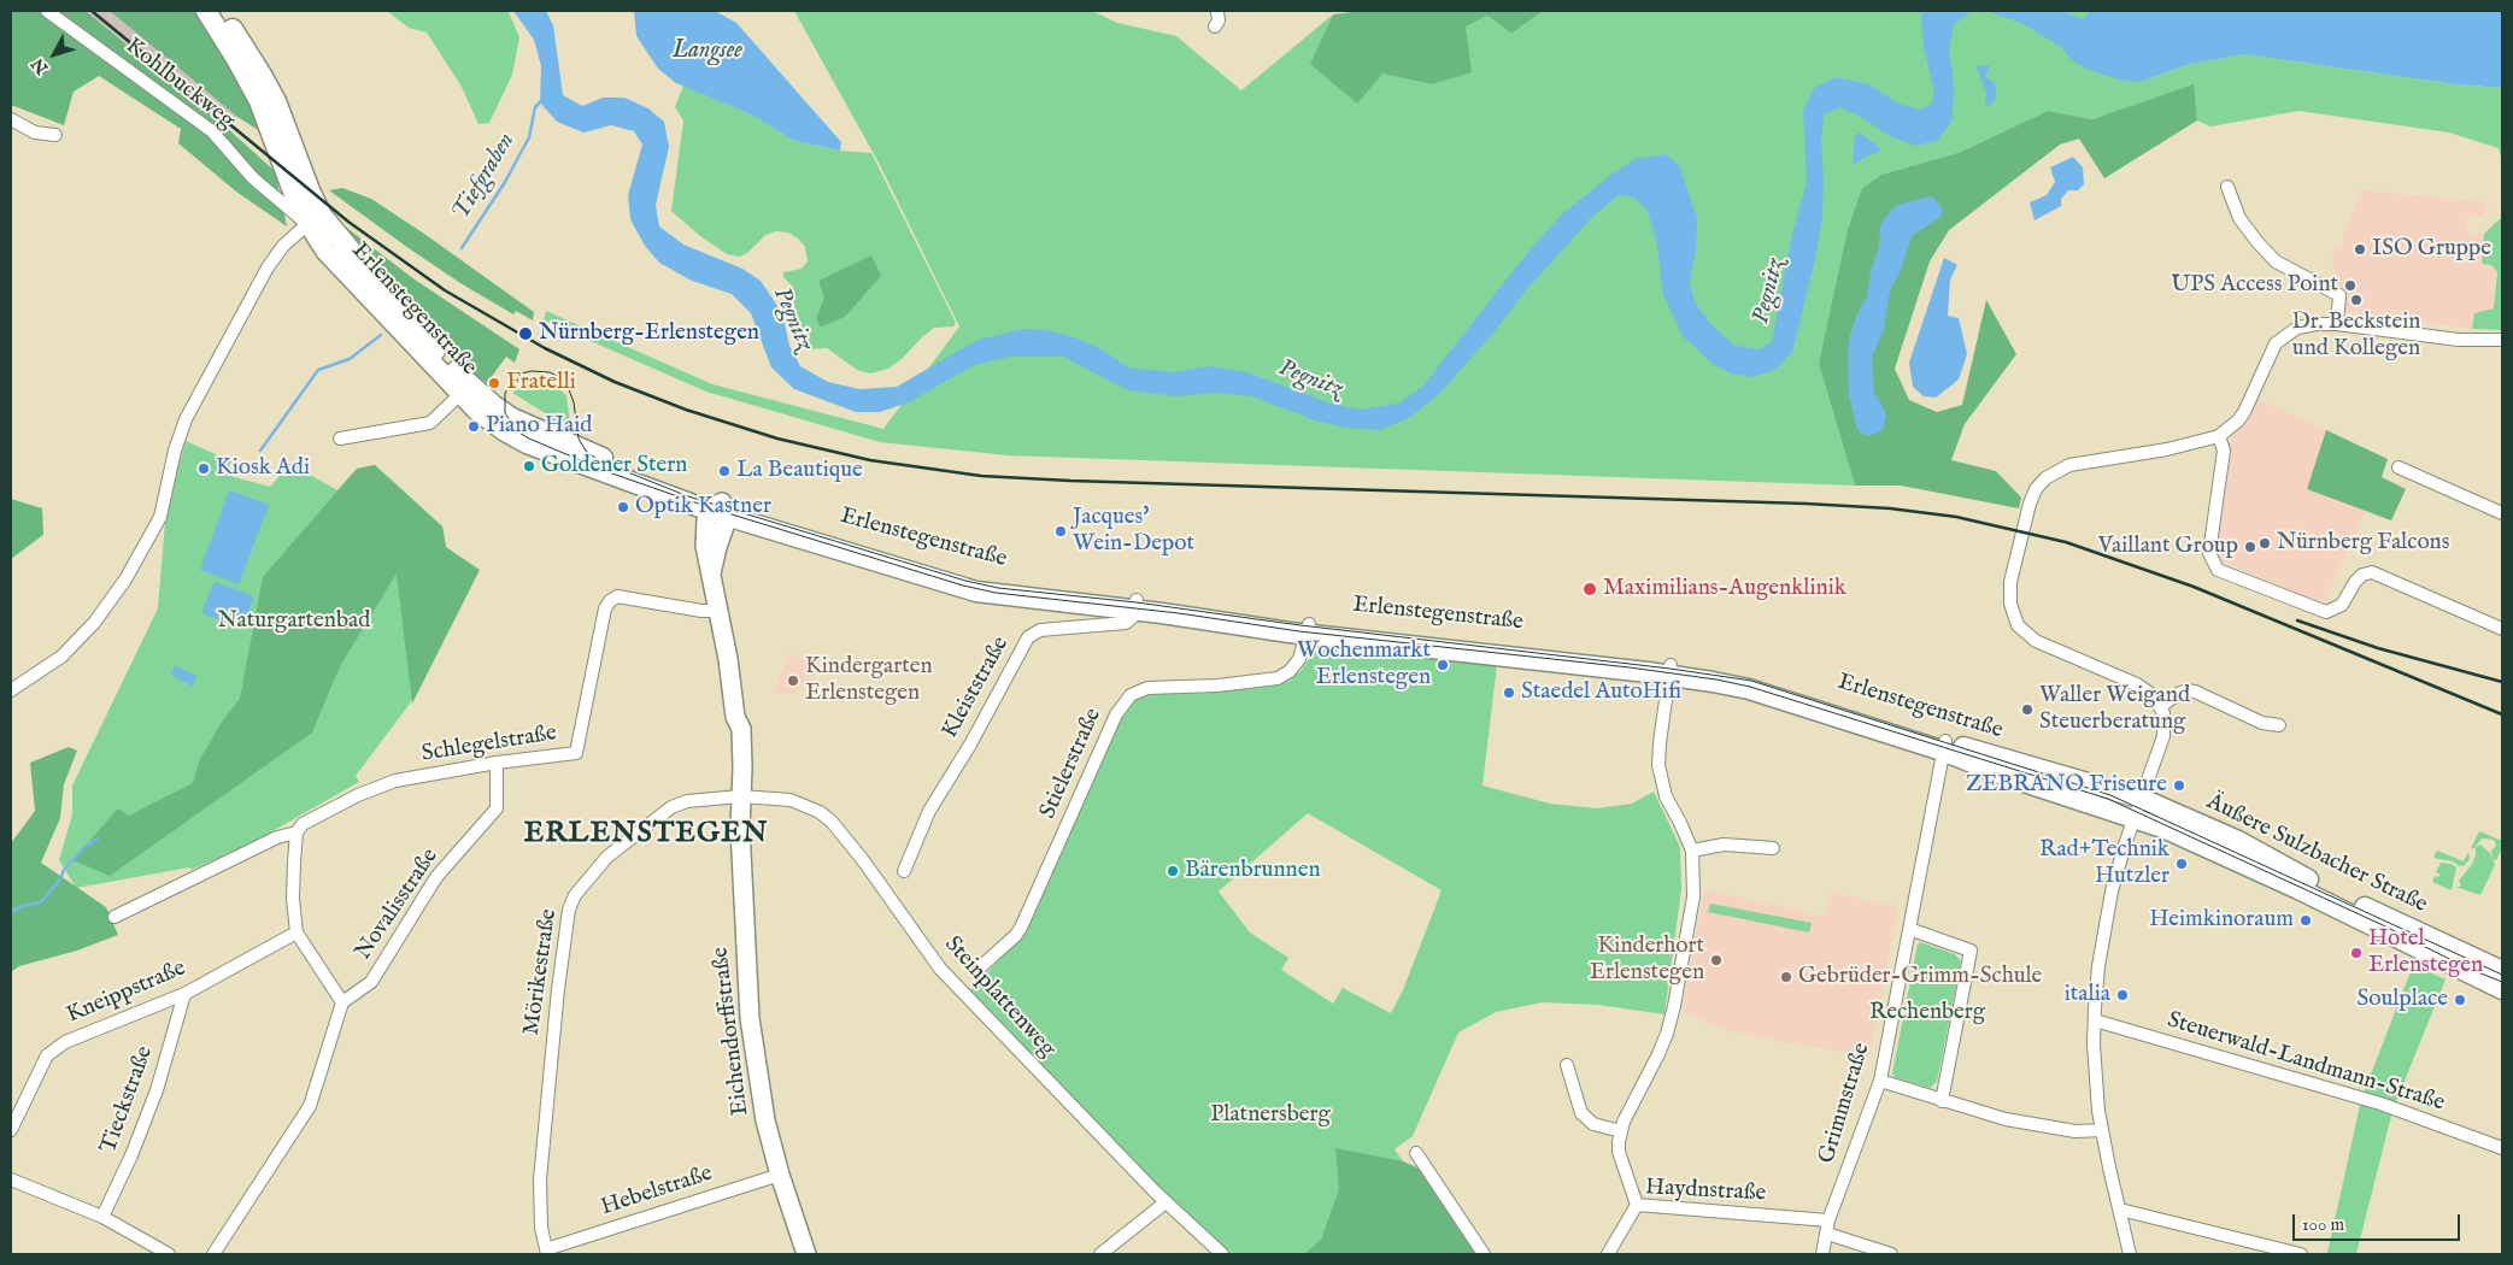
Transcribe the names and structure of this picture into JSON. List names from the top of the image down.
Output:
{
  "streets": {
    "main road": ["Erlenstegenstraße", "Äußere Sulzbacher Straße"],
    "street": [
      "Kohlbuckweg",
      "Kleiststraße",
      "Schlegelstraße",
      "Stielerstraße",
      "Novalisstraße",
      "Mörikestraße",
      "Kneippstraße",
      "Steinplattenweg",
      "Eichendorffstraße",
      "Steuerwald-Landmann-Straße",
      "Tieckstraße",
      "Grimmstraße",
      "Hebelstraße",
      "Haydnstraße"
    ]
  },
  "crossings": [
    ["Kohlbuckweg", "Erlenstegenstraße"],
    ["Erlenstegenstraße", "Kleiststraße"],
    ["Erlenstegenstraße", "Stielerstraße"],
    ["Erlenstegenstraße", "Äußere Sulzbacher Straße"],
    ["Erlenstegenstraße", "Eichendorffstraße"],
    ["Erlenstegenstraße", "Grimmstraße"],
    ["Schlegelstraße", "Novalisstraße"],
    ["Schlegelstraße", "Eichendorffstraße"],
    ["Mörikestraße", "Steinplattenweg"],
    ["Mörikestraße", "Eichendorffstraße"],
    ["Mörikestraße", "Hebelstraße"],
    ["Kneippstraße", "Tieckstraße"],
    ["Steinplattenweg", "Eichendorffstraße"],
    ["Eichendorffstraße", "Hebelstraße"],
    ["Grimmstraße", "Haydnstraße"]
  ],
  "districts": ["ERLENSTEGEN"],
  "water": ["Langsee", "Tiefgraben", "Pegnitz"],
  "parks": ["Naturgartenbad", "Rechenberg", "Platnersberg"],
  "places": [
    "ISO Gruppe",
    "UPS Access Point",
    "Dr. Beckstein und Kollegen",
    "Nürnberg-Erlenstegen",
    "Fratelli",
    "Piano Haid",
    "Goldener Stern",
    "Kiosk Adi",
    "La Beautique",
    "Optik Kastner",
    "Jacques' Wein-Depot",
    "Nürnberg Falcons",
    "Vaillant Group",
    "Maximilians-Augenklinik",
    "Wochenmarkt Erlenstegen",
    "Kindergarten Erlenstegen",
    "Staedel AutoHifi",
    "Waller Weigand Steuerberatung",
    "ZEBRANO Friseure",
    "Rad+Technik Hutzler",
    "Bärenbrunnen",
    "Heimkinoraum",
    "Hotel Erlenstegen",
    "Kinderhort Erlenstegen",
    "Gebrüder-Grimm-Schule",
    "italia",
    "Soulplace"
  ],
  "scale_bar": "100 m",
  "north": "bottom left"
}
